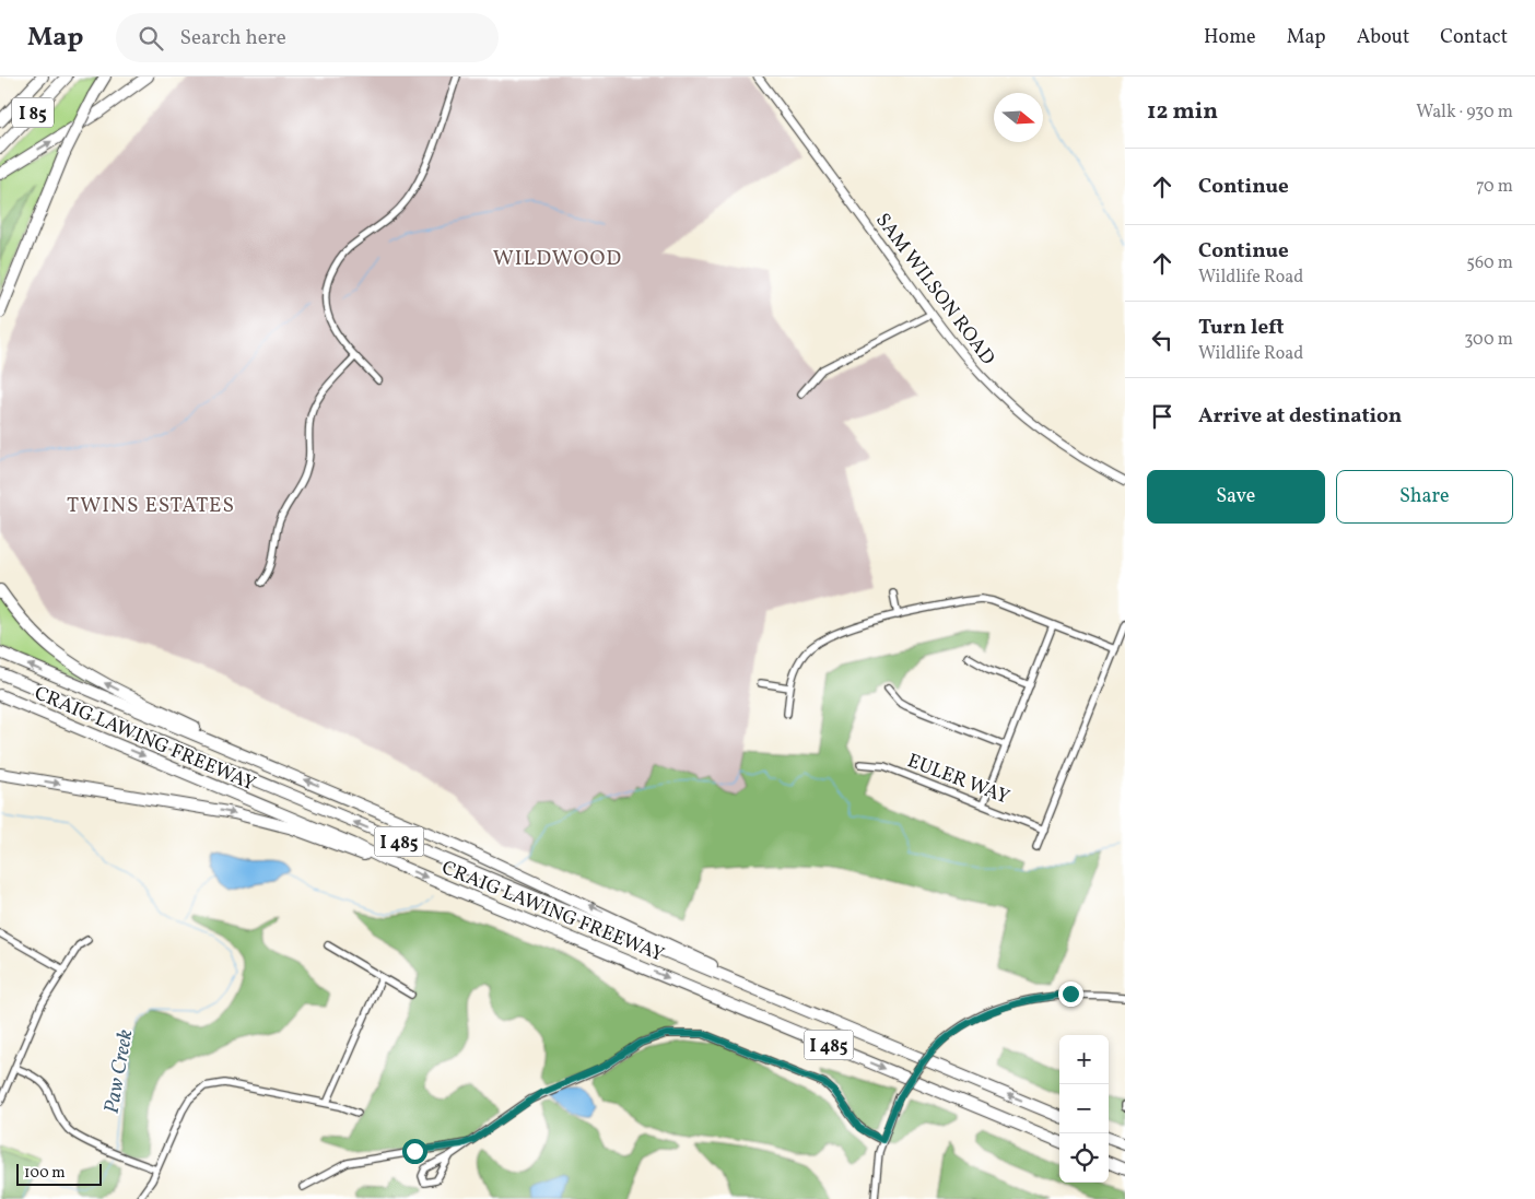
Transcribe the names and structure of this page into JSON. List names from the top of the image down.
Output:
{
  "streets": {
    "highway": ["I 85", "CRAIG LAWING FREEWAY", "I 485"],
    "street": ["SAM WILSON ROAD", "EULER WAY"]
  },
  "districts": ["WILDWOOD", "TWINS ESTATES"],
  "water": ["Paw Creek"],
  "scale_bar": "100 m",
  "north": "right",
  "page": {
    "header": "Map",
    "search": "Search here",
    "nav": [
      "Home",
      "Map",
      "About",
      "Contact"
    ],
    "heading": ["12 min", "Walk · 930 m"],
    "list": [
      ["Continue", "70 m"],
      ["Continue", "Wildlife Road", "560 m"],
      ["Turn left", "Wildlife Road", "300 m"],
      "Arrive at destination"
    ],
    "buttons": ["Save", "Share"],
    "map_buttons": ["+", "−"],
    "scale": "100 m"
  }
}
